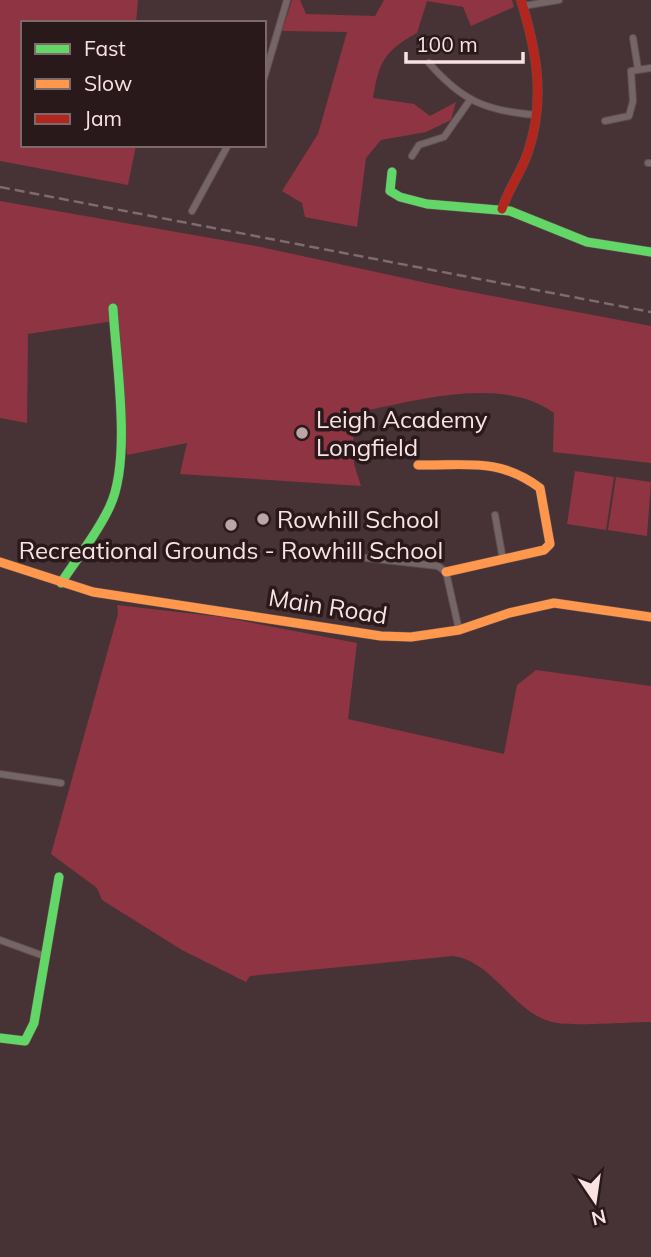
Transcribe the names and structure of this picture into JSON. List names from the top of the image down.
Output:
{
  "streets": {
    "street": ["Main Road"]
  },
  "places": ["Leigh Academy Longfield", "Rowhill School", "Recreational Grounds - Rowhill School"],
  "legend": ["Fast", "Slow", "Jam"],
  "scale_bar": "100 m",
  "north": "bottom"
}
